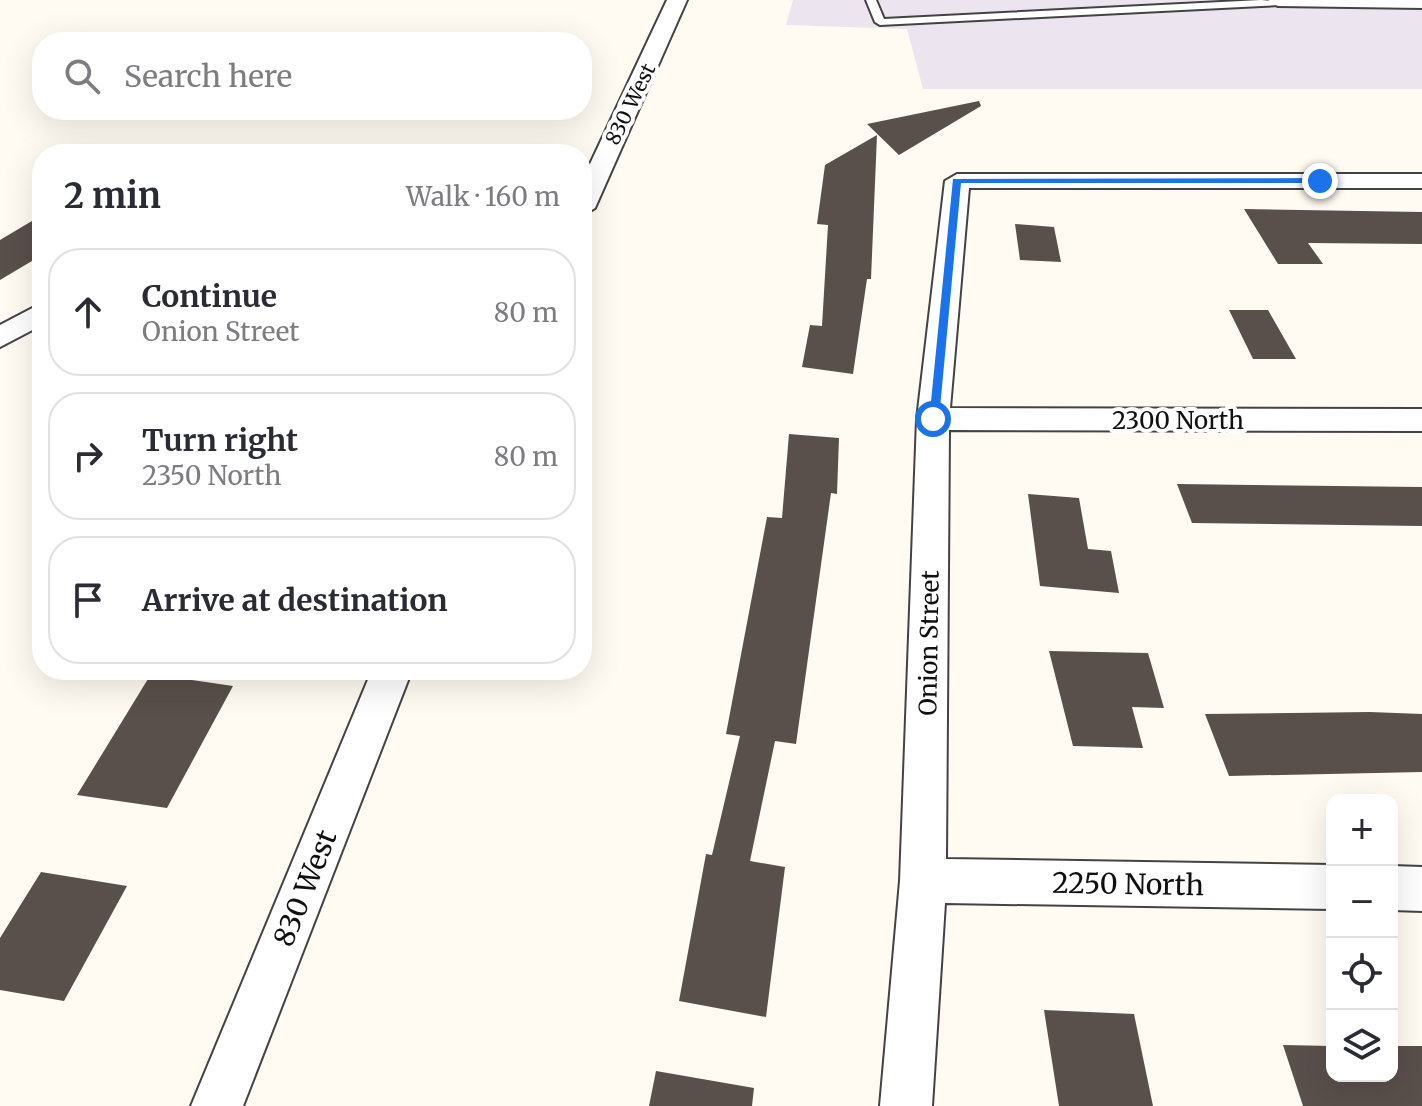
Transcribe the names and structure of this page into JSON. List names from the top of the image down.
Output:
{
  "streets": {
    "street": [
      "830 West",
      "2300 North",
      "Onion Street",
      "2250 North"
    ]
  },
  "crossings": [
    ["2300 North", "Onion Street"],
    ["Onion Street", "2250 North"]
  ],
  "page": {
    "search": "Search here",
    "heading": ["2 min", "Walk · 160 m"],
    "list": [
      ["Continue", "Onion Street", "80 m"],
      ["Turn right", "2350 North", "80 m"],
      "Arrive at destination"
    ],
    "map_buttons": ["+", "−"]
  }
}
